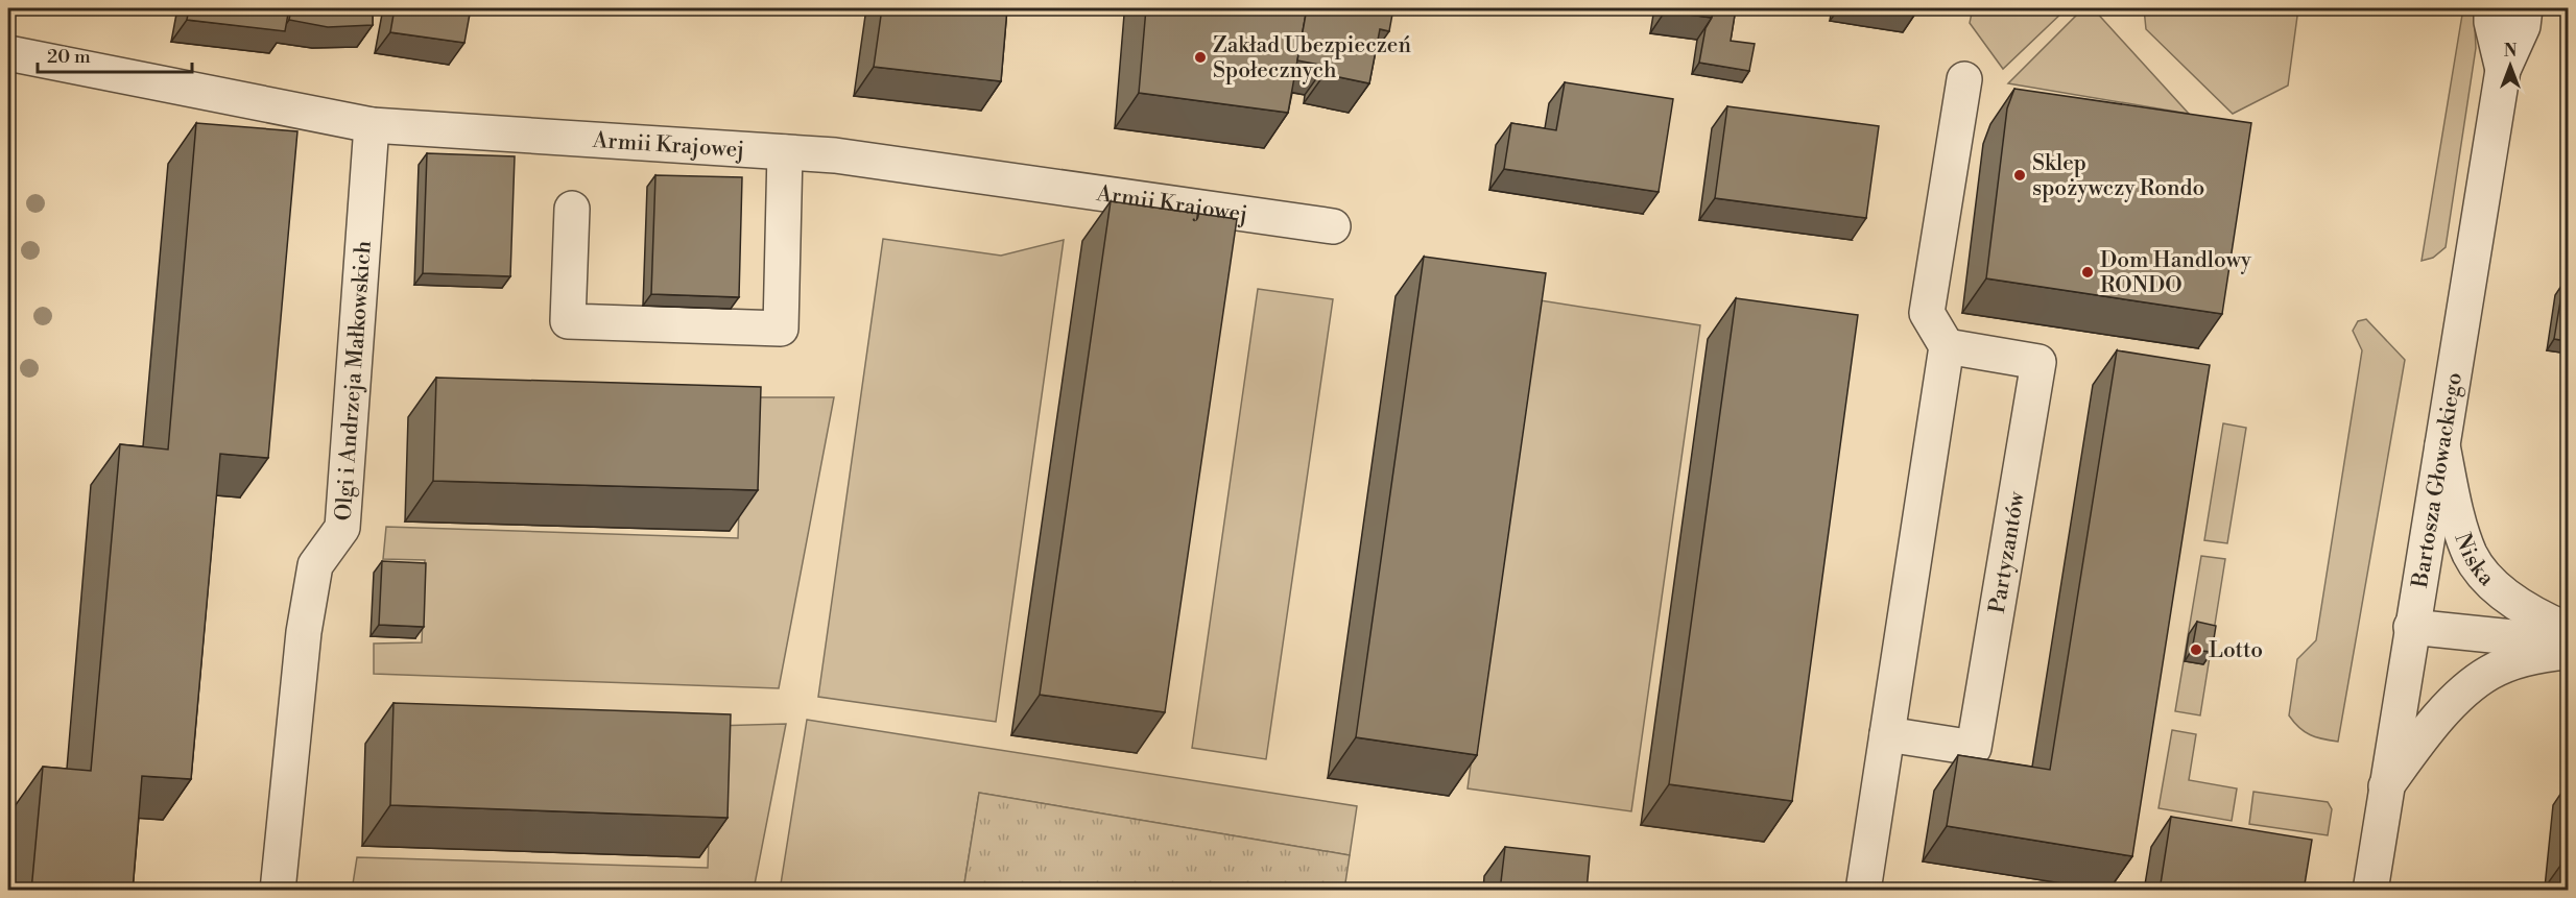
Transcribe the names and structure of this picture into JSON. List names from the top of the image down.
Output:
{
  "streets": {
    "street": [
      "Armii Krajowej",
      "Olgi i Andrzeja Małkowskich",
      "Bartosza Głowackiego",
      "Partyzantów",
      "Niska"
    ]
  },
  "crossings": [
    ["Armii Krajowej", "Olgi i Andrzeja Małkowskich"],
    ["Bartosza Głowackiego", "Niska"]
  ],
  "places": [
    "Zakład Ubezpieczeń Społecznych",
    "Sklep spożywczy Rondo",
    "Dom Handlowy RONDO",
    "Lotto"
  ],
  "scale_bar": "20 m",
  "north": "top"
}
